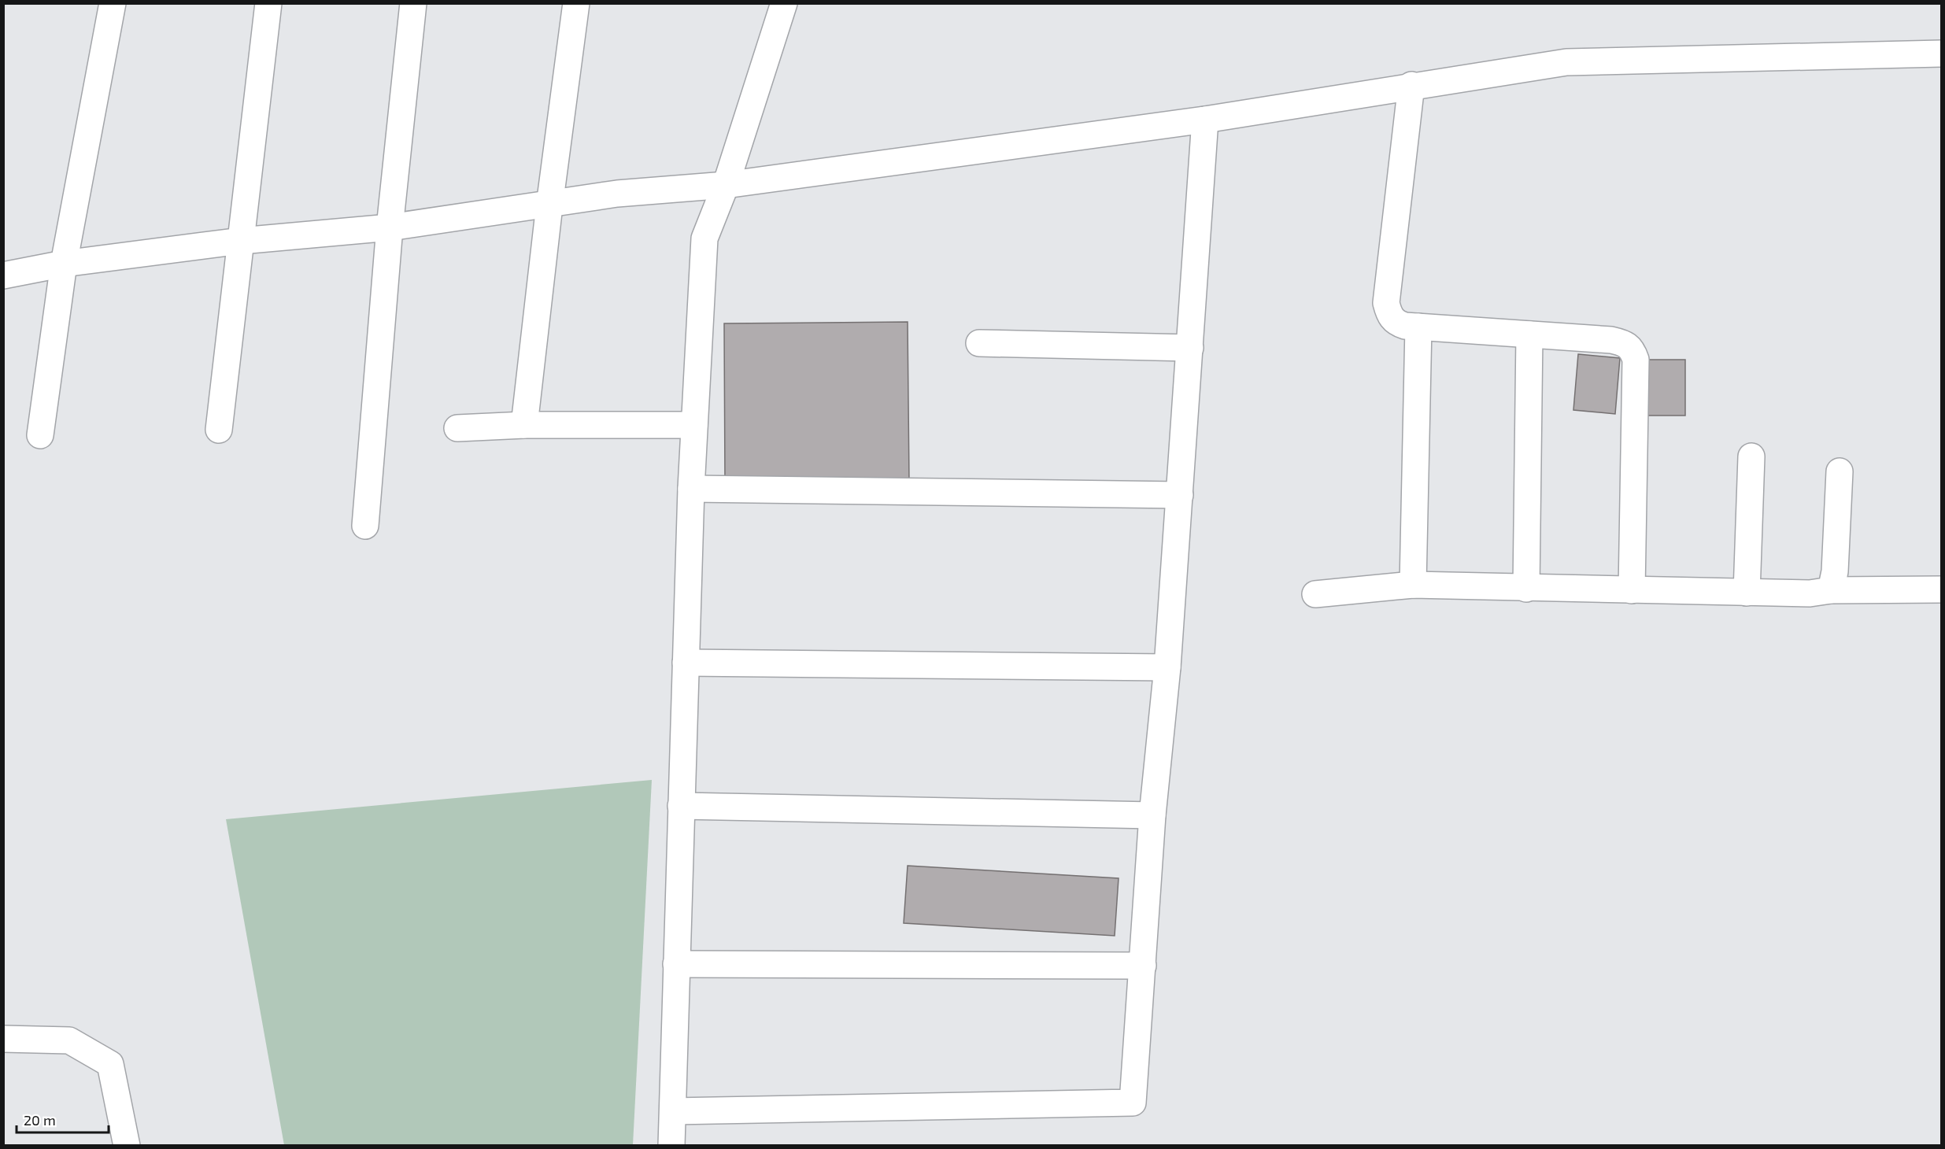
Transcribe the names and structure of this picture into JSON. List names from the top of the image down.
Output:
{
  "scale_bar": "20 m"
}
